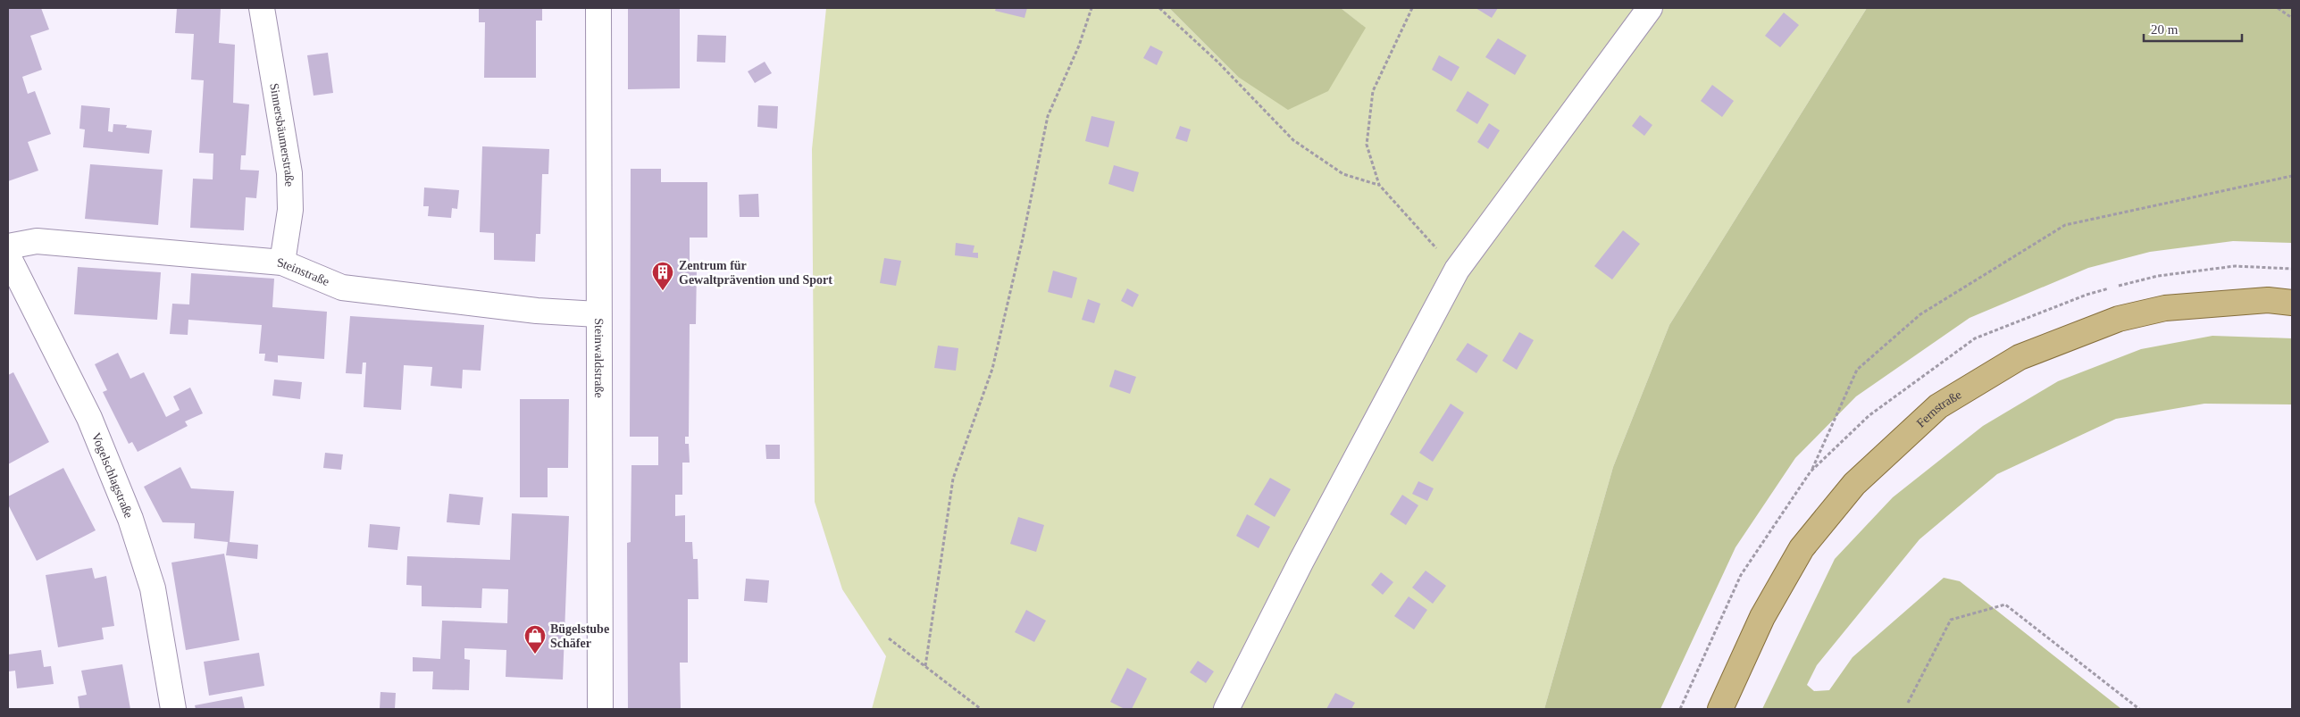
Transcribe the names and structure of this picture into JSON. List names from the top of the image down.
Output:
{
  "streets": {
    "main road": ["Fernstraße"],
    "street": [
      "Sinnersbäumerstraße",
      "Steinstraße",
      "Steinwaldstraße",
      "Vogelschlagstraße"
    ]
  },
  "crossings": [
    ["Sinnersbäumerstraße", "Steinstraße"],
    ["Steinstraße", "Steinwaldstraße"]
  ],
  "places": {
    "building": ["Zentrum für Gewaltprävention und Sport"],
    "shop": ["Bügelstube Schäfer"]
  },
  "scale_bar": "20 m"
}
